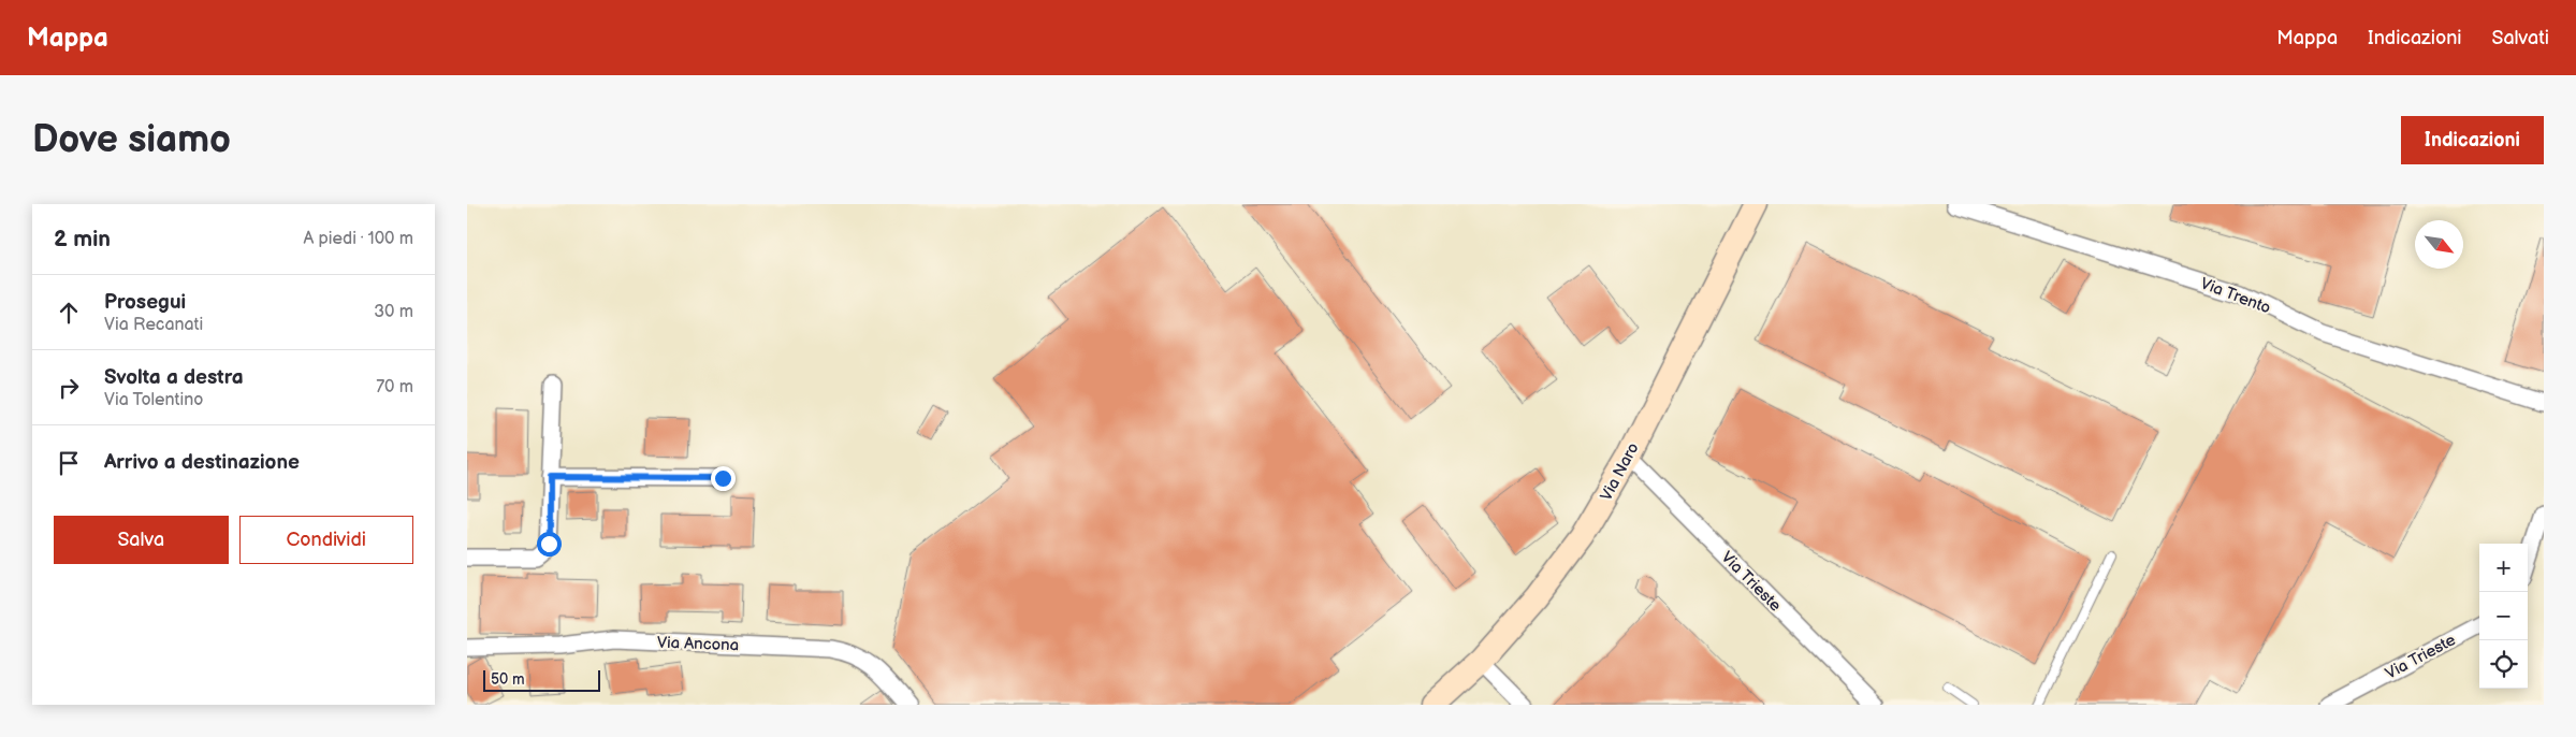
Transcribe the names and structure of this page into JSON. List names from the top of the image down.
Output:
{
  "streets": {
    "street": [
      "Via Trento",
      "Via Naro",
      "Via Trieste",
      "Via Ancona"
    ]
  },
  "crossings": [
    ["Via Naro", "Via Trieste"]
  ],
  "scale_bar": "50 m",
  "north": "bottom right",
  "page": {
    "header": "Mappa",
    "nav": ["Mappa", "Indicazioni", "Salvati"],
    "buttons": [
      "Indicazioni",
      ["Salva", "Condividi"]
    ],
    "title": "Dove siamo",
    "heading": ["2 min", "A piedi · 100 m"],
    "list": [
      ["Prosegui", "Via Recanati", "30 m"],
      ["Svolta a destra", "Via Tolentino", "70 m"],
      "Arrivo a destinazione"
    ],
    "map_buttons": ["+", "−"],
    "scale": "50 m"
  }
}
